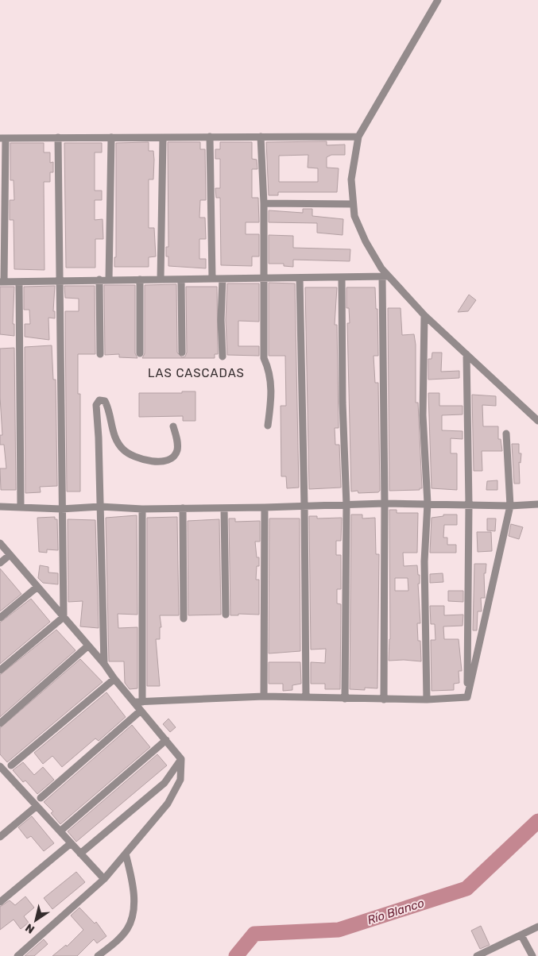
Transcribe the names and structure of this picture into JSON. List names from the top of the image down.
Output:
{
  "districts": ["LAS CASCADAS"],
  "water": ["Río Blanco"],
  "north": "bottom left"
}
